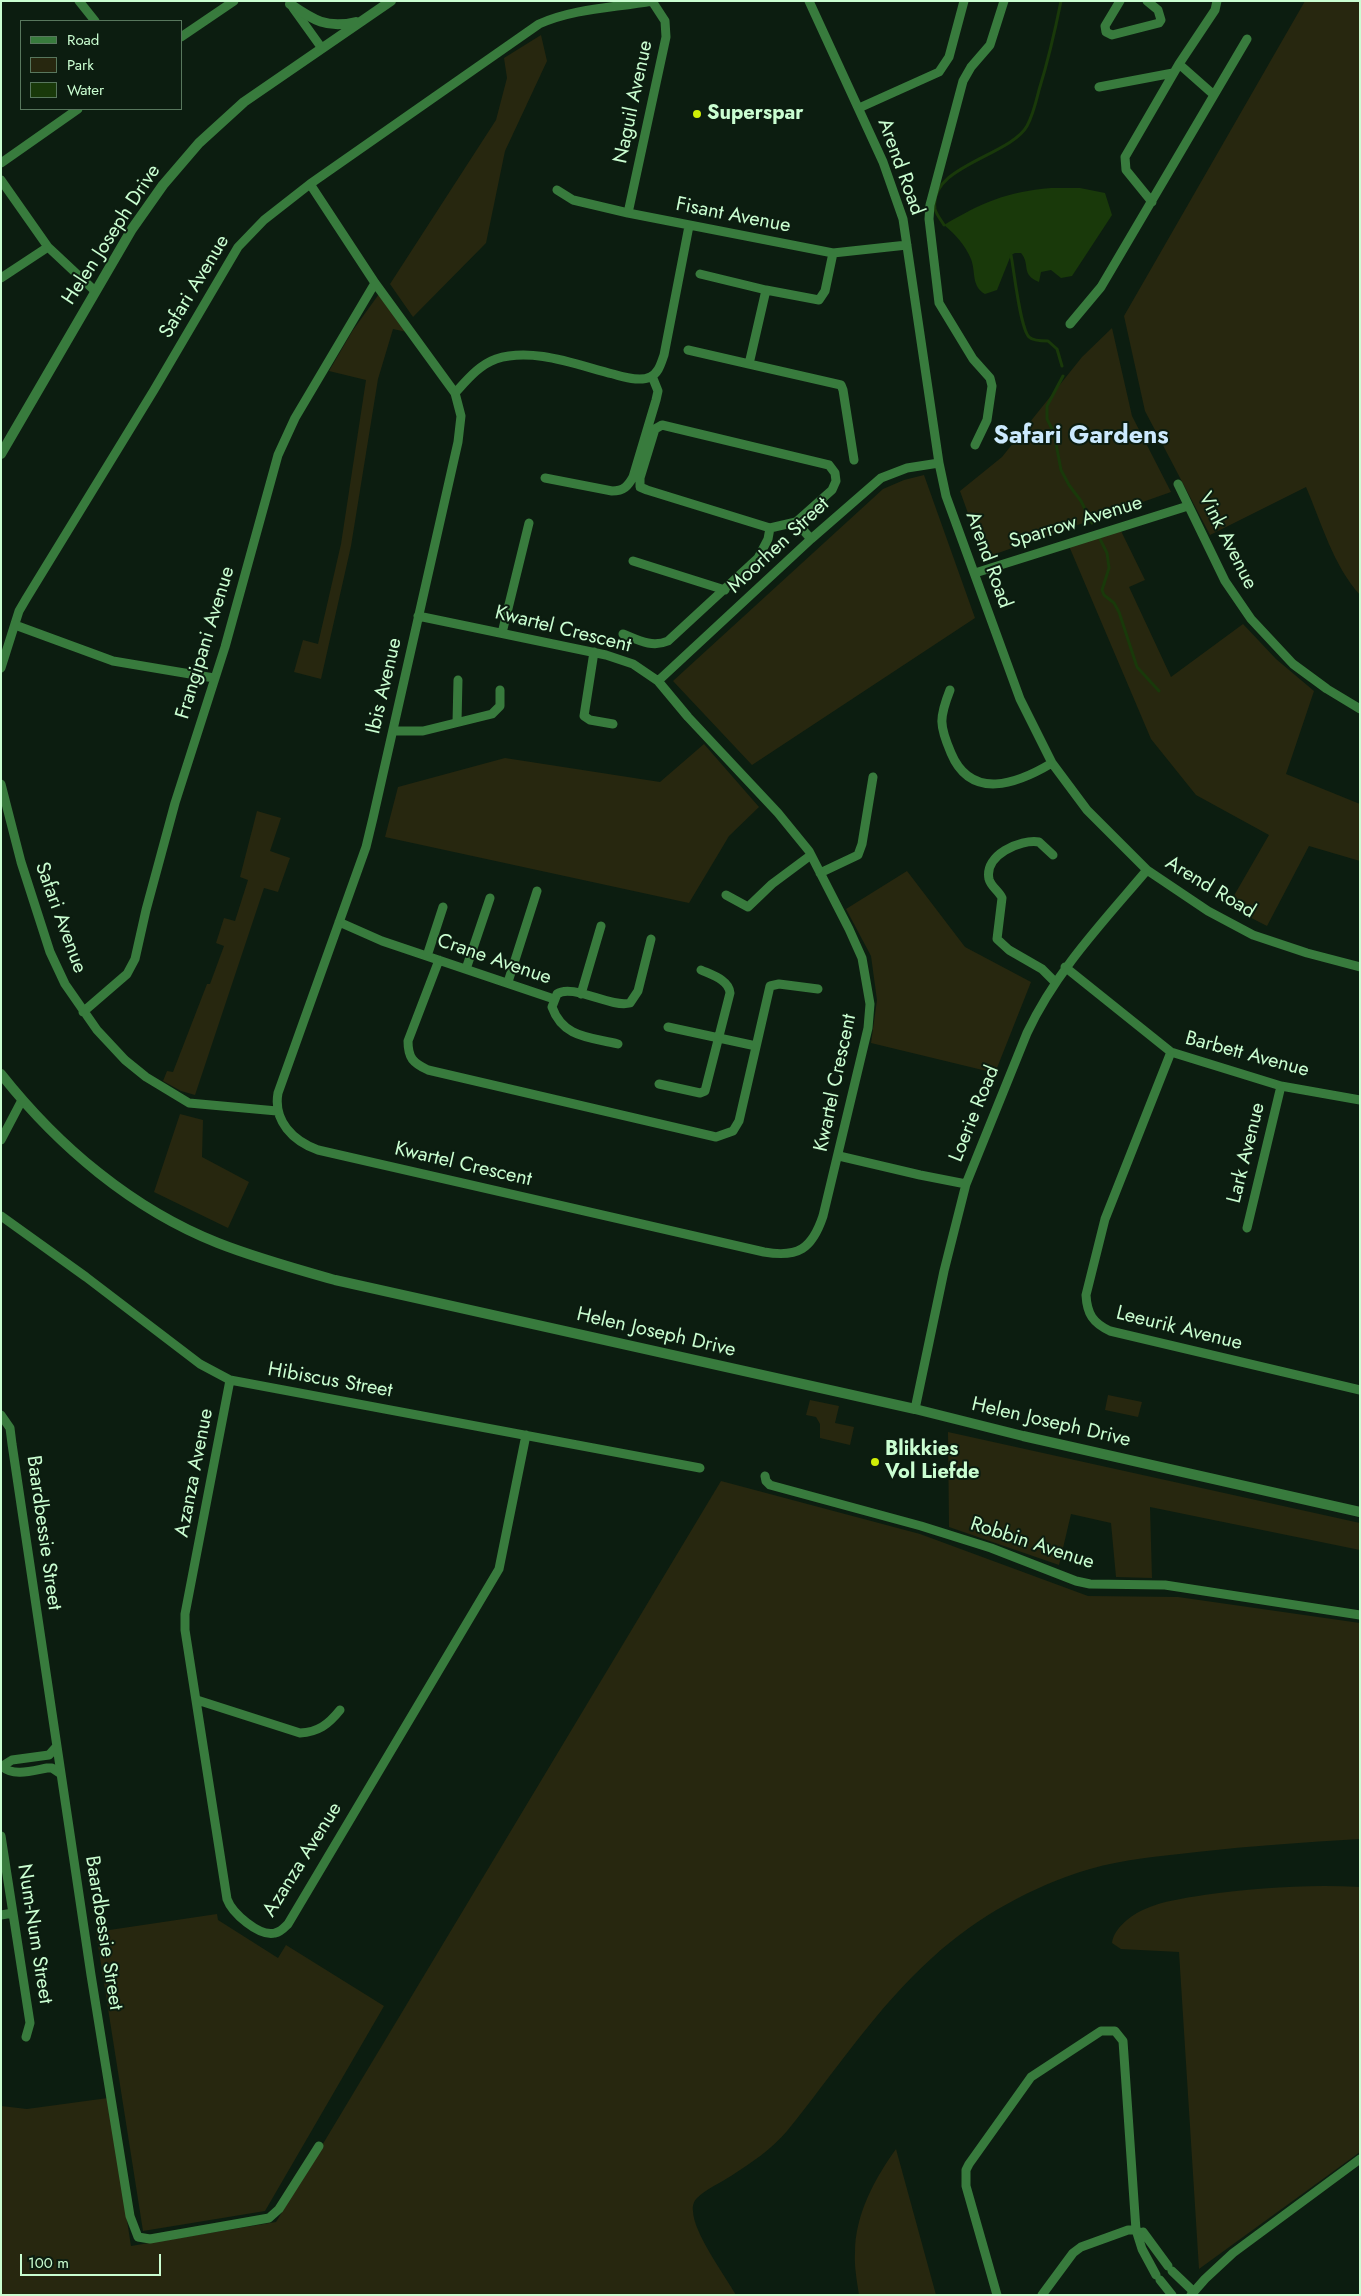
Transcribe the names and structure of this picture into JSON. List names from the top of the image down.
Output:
{
  "streets": {
    "street": [
      "Naguil Avenue",
      "Arend Road",
      "Fisant Avenue",
      "Helen Joseph Drive",
      "Safari Avenue",
      "Sparrow Avenue",
      "Vink Avenue",
      "Moorhen Street",
      "Kwartel Crescent",
      "Frangipani Avenue",
      "Ibis Avenue",
      "Crane Avenue",
      "Barbett Avenue",
      "Loerie Road",
      "Lark Avenue",
      "Leeurik Avenue",
      "Hibiscus Street",
      "Azanza Avenue",
      "Baardbessie Street",
      "Robbin Avenue",
      "Num-Num Street"
    ]
  },
  "crossings": [
    ["Naguil Avenue", "Fisant Avenue"],
    ["Naguil Avenue", "Safari Avenue"],
    ["Arend Road", "Fisant Avenue"],
    ["Arend Road", "Sparrow Avenue"],
    ["Arend Road", "Moorhen Street"],
    ["Arend Road", "Loerie Road"],
    ["Helen Joseph Drive", "Loerie Road"],
    ["Safari Avenue", "Kwartel Crescent"],
    ["Safari Avenue", "Frangipani Avenue"],
    ["Safari Avenue", "Ibis Avenue"],
    ["Sparrow Avenue", "Vink Avenue"],
    ["Moorhen Street", "Kwartel Crescent"],
    ["Kwartel Crescent", "Ibis Avenue"],
    ["Frangipani Avenue", "Ibis Avenue"],
    ["Ibis Avenue", "Crane Avenue"],
    ["Barbett Avenue", "Loerie Road"],
    ["Barbett Avenue", "Lark Avenue"],
    ["Barbett Avenue", "Leeurik Avenue"],
    ["Hibiscus Street", "Azanza Avenue"]
  ],
  "districts": ["Safari Gardens"],
  "places": ["Superspar", "Blikkies Vol Liefde"],
  "legend": ["Road", "Park", "Water"],
  "scale_bar": "100 m"
}
